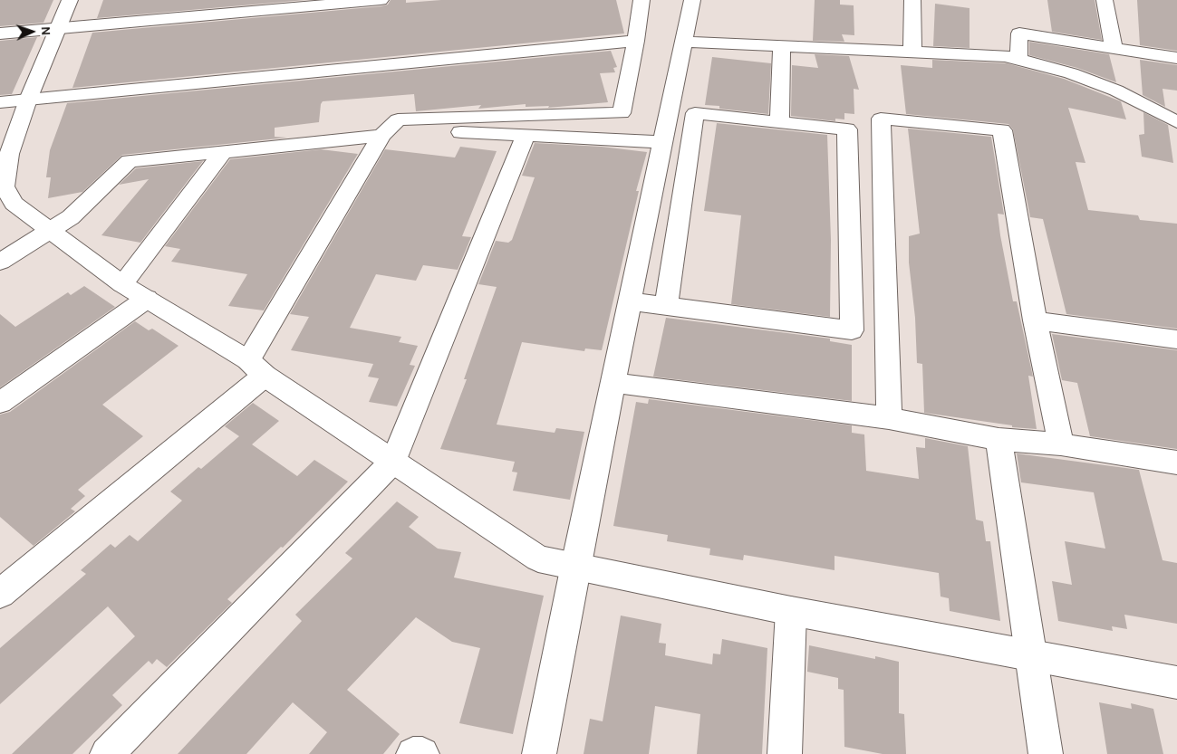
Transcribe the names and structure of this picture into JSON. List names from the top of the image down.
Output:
{
  "north": "right"
}
